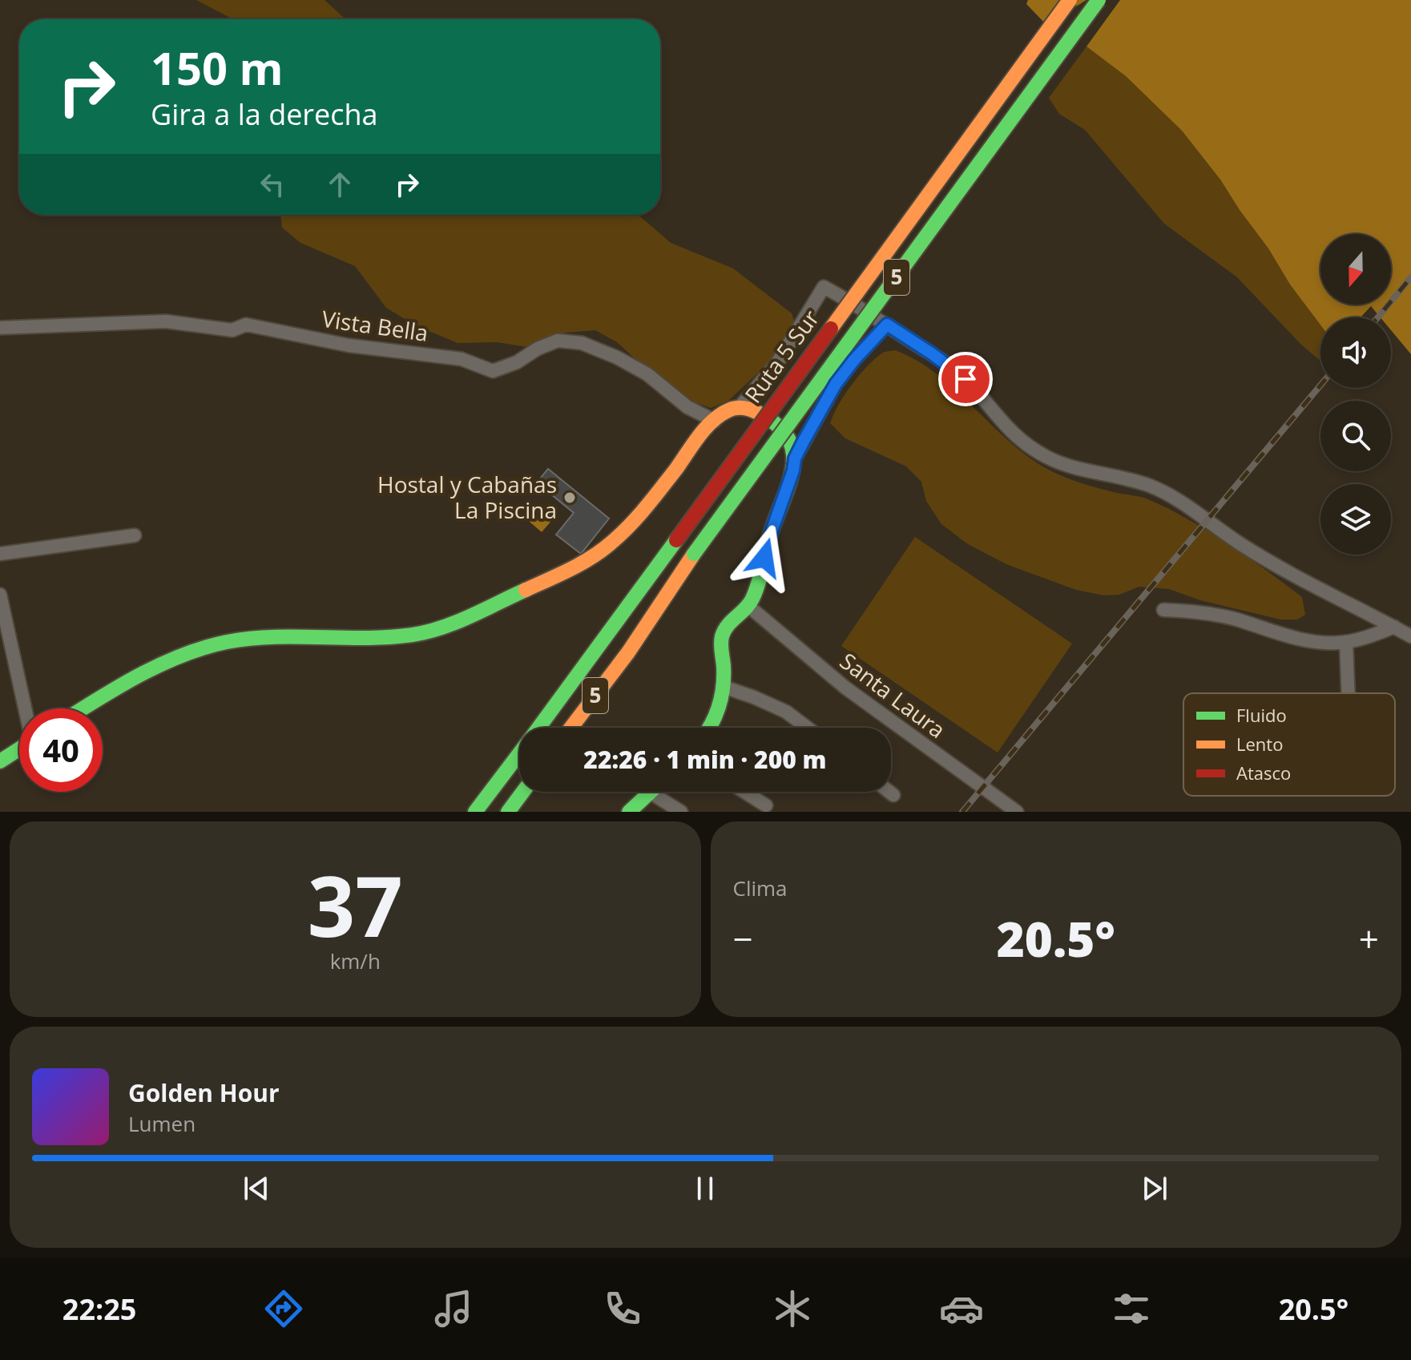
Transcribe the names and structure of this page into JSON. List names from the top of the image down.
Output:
{
  "streets": {
    "main road": ["5", "Ruta 5 Sur"],
    "street": ["Vista Bella", "Santa Laura"]
  },
  "places": ["Hostal y Cabañas La Piscina"],
  "legend": ["Fluido", "Lento", "Atasco"],
  "north": "bottom",
  "page": {
    "turn": ["150 m", "Gira a la derecha"],
    "limit": "40",
    "trip": "22:26 · 1 min · 200 m",
    "tile": [
      ["37", "km/h"],
      "Clima"
    ],
    "heat": ["−", "20.5°", "+"],
    "song": ["Golden Hour", "Lumen"],
    "tabs": ["22:25", "20.5°"]
  }
}
